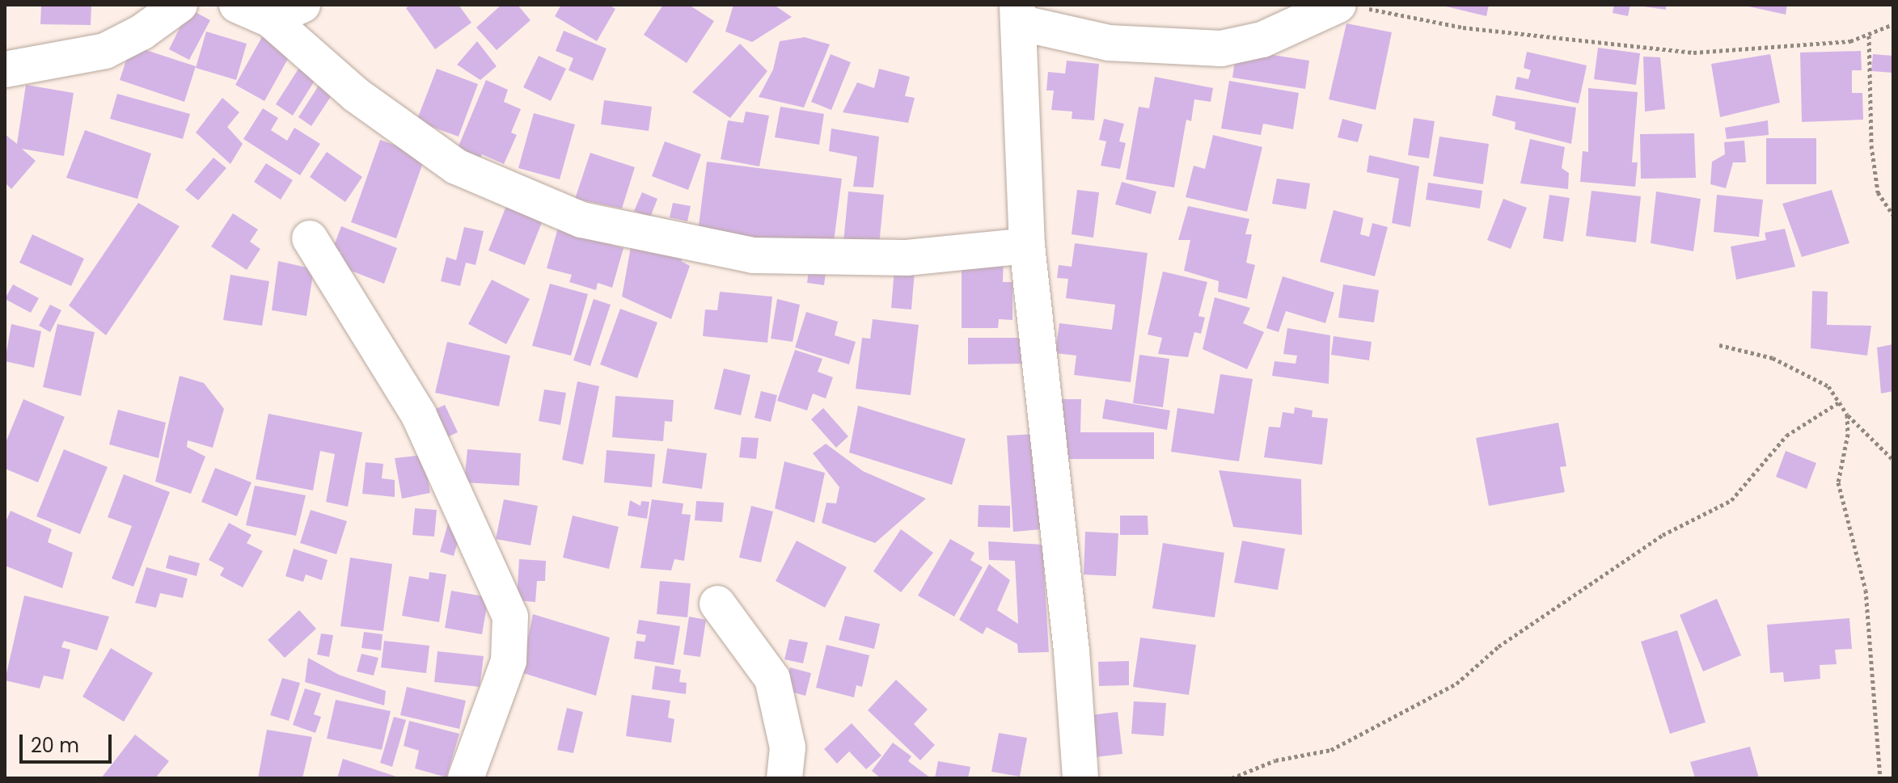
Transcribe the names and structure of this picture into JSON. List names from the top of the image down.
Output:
{
  "scale_bar": "20 m"
}
